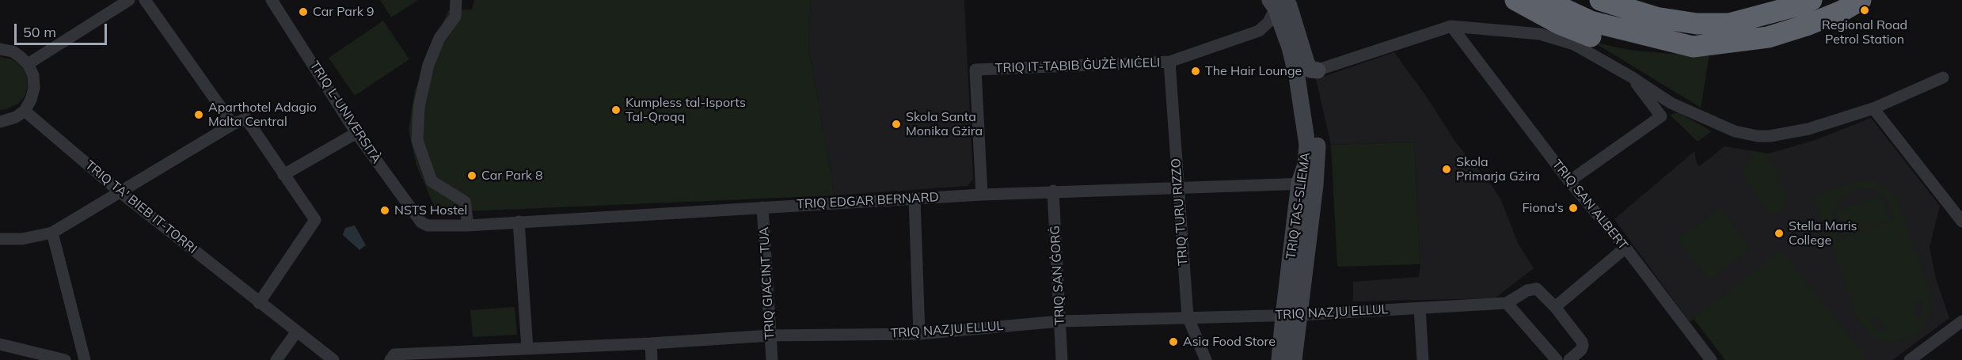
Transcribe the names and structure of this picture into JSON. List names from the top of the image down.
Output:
{
  "streets": {
    "main road": ["TRIQ TAS-SLIEMA"],
    "street": [
      "TRIQ IT-TABIB ĠUŻÈ MIĊELI",
      "TRIQ L-UNIVERSITÀ",
      "TRIQ EDGAR BERNARD",
      "TRIQ SAN ALBERT",
      "TRIQ TA' BIEB IT-TORRI",
      "TRIQ TURU RIZZO",
      "TRIQ SAN ĠORĠ",
      "TRIQ GIACINT TUA",
      "TRIQ NAZJU ELLUL"
    ]
  },
  "crossings": [
    ["TRIQ IT-TABIB ĠUŻÈ MIĊELI", "TRIQ EDGAR BERNARD"],
    ["TRIQ IT-TABIB ĠUŻÈ MIĊELI", "TRIQ TAS-SLIEMA"],
    ["TRIQ IT-TABIB ĠUŻÈ MIĊELI", "TRIQ TURU RIZZO"],
    ["TRIQ L-UNIVERSITÀ", "TRIQ EDGAR BERNARD"],
    ["TRIQ EDGAR BERNARD", "TRIQ TAS-SLIEMA"],
    ["TRIQ EDGAR BERNARD", "TRIQ TURU RIZZO"],
    ["TRIQ EDGAR BERNARD", "TRIQ SAN ĠORĠ"],
    ["TRIQ EDGAR BERNARD", "TRIQ GIACINT TUA"],
    ["TRIQ TAS-SLIEMA", "TRIQ NAZJU ELLUL"],
    ["TRIQ TURU RIZZO", "TRIQ NAZJU ELLUL"],
    ["TRIQ SAN ĠORĠ", "TRIQ NAZJU ELLUL"],
    ["TRIQ GIACINT TUA", "TRIQ NAZJU ELLUL"]
  ],
  "places": [
    "Regional Road Petrol Station",
    "Car Park 9",
    "The Hair Lounge",
    "Kumpless tal-Isports Tal-Qroqq",
    "Aparthotel Adagio Malta Central",
    "Skola Santa Monika Gżira",
    "Skola Primarja Gżira",
    "Car Park 8",
    "Fiona's",
    "NSTS Hostel",
    "Stella Maris College",
    "Asia Food Store"
  ],
  "scale_bar": "50 m"
}
